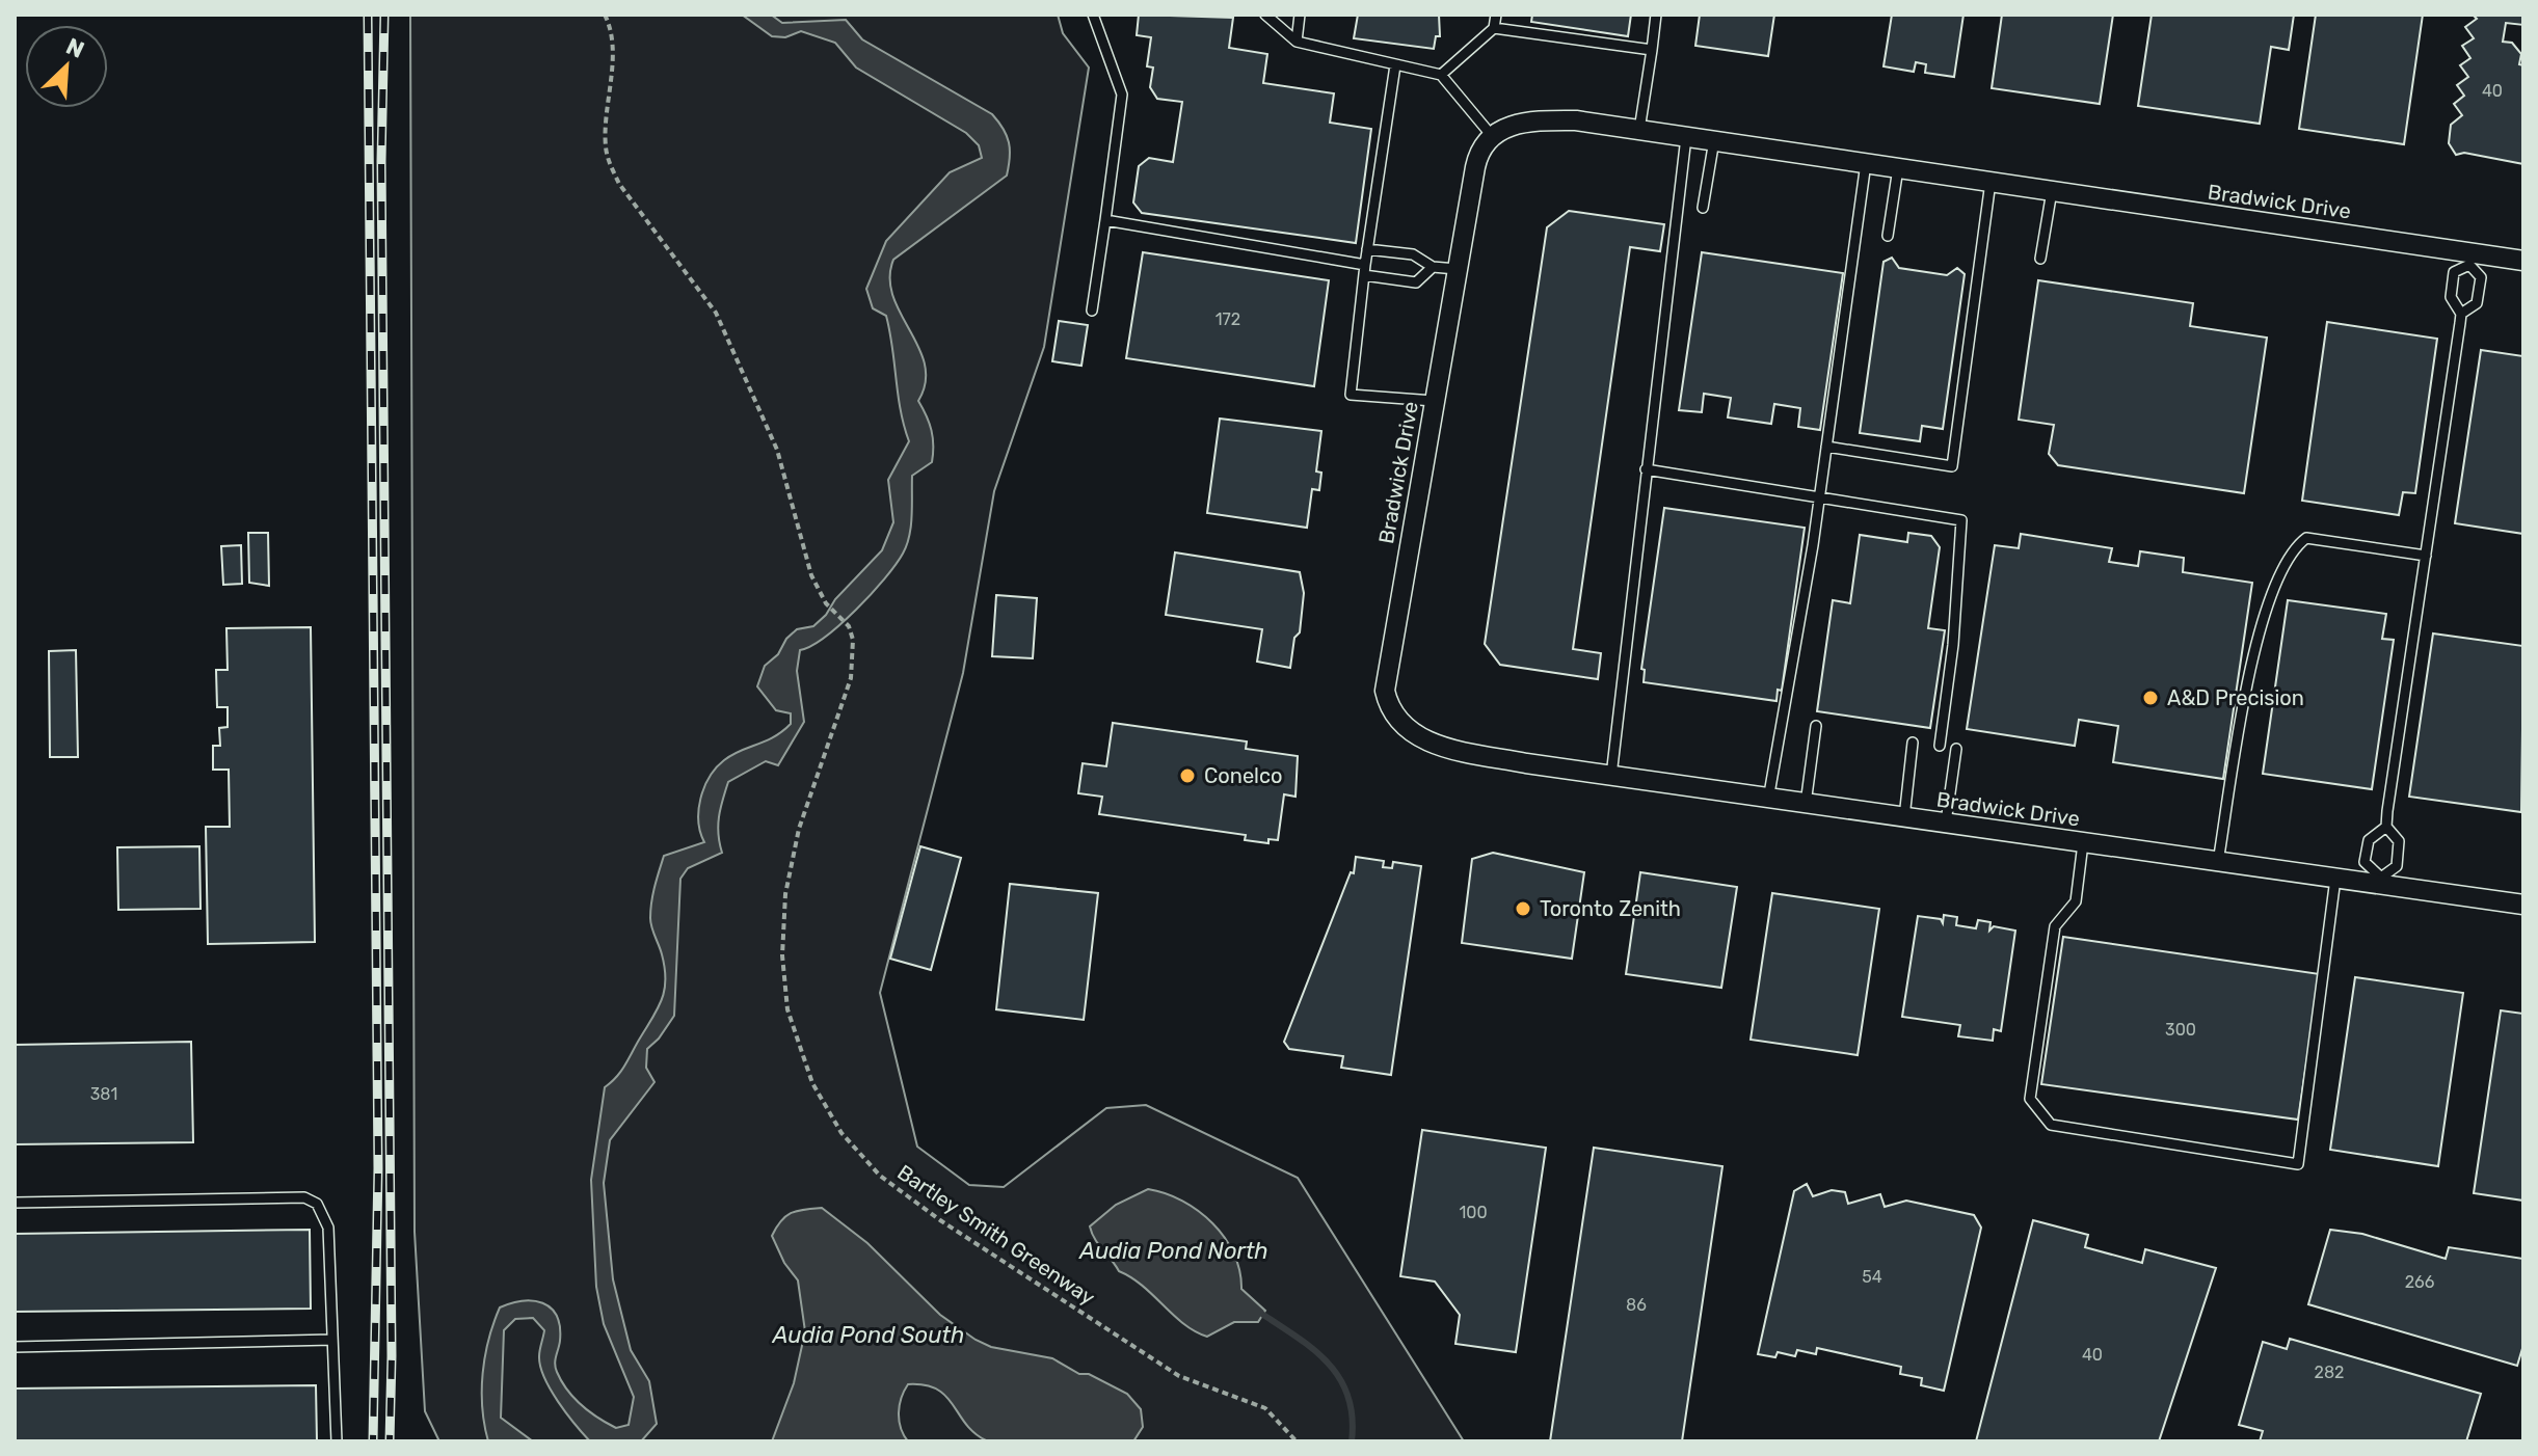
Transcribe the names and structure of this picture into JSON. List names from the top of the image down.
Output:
{
  "streets": {
    "street": ["Bradwick Drive"],
    "path": ["Bartley Smith Greenway"]
  },
  "water": ["Audia Pond North", "Audia Pond South"],
  "places": ["A&D Precision", "Conelco", "Toronto Zenith"],
  "house_numbers": [
    "40",
    "172",
    "300",
    "381",
    "100",
    "54",
    "266",
    "86",
    "40",
    "282"
  ],
  "north": "top right"
}
